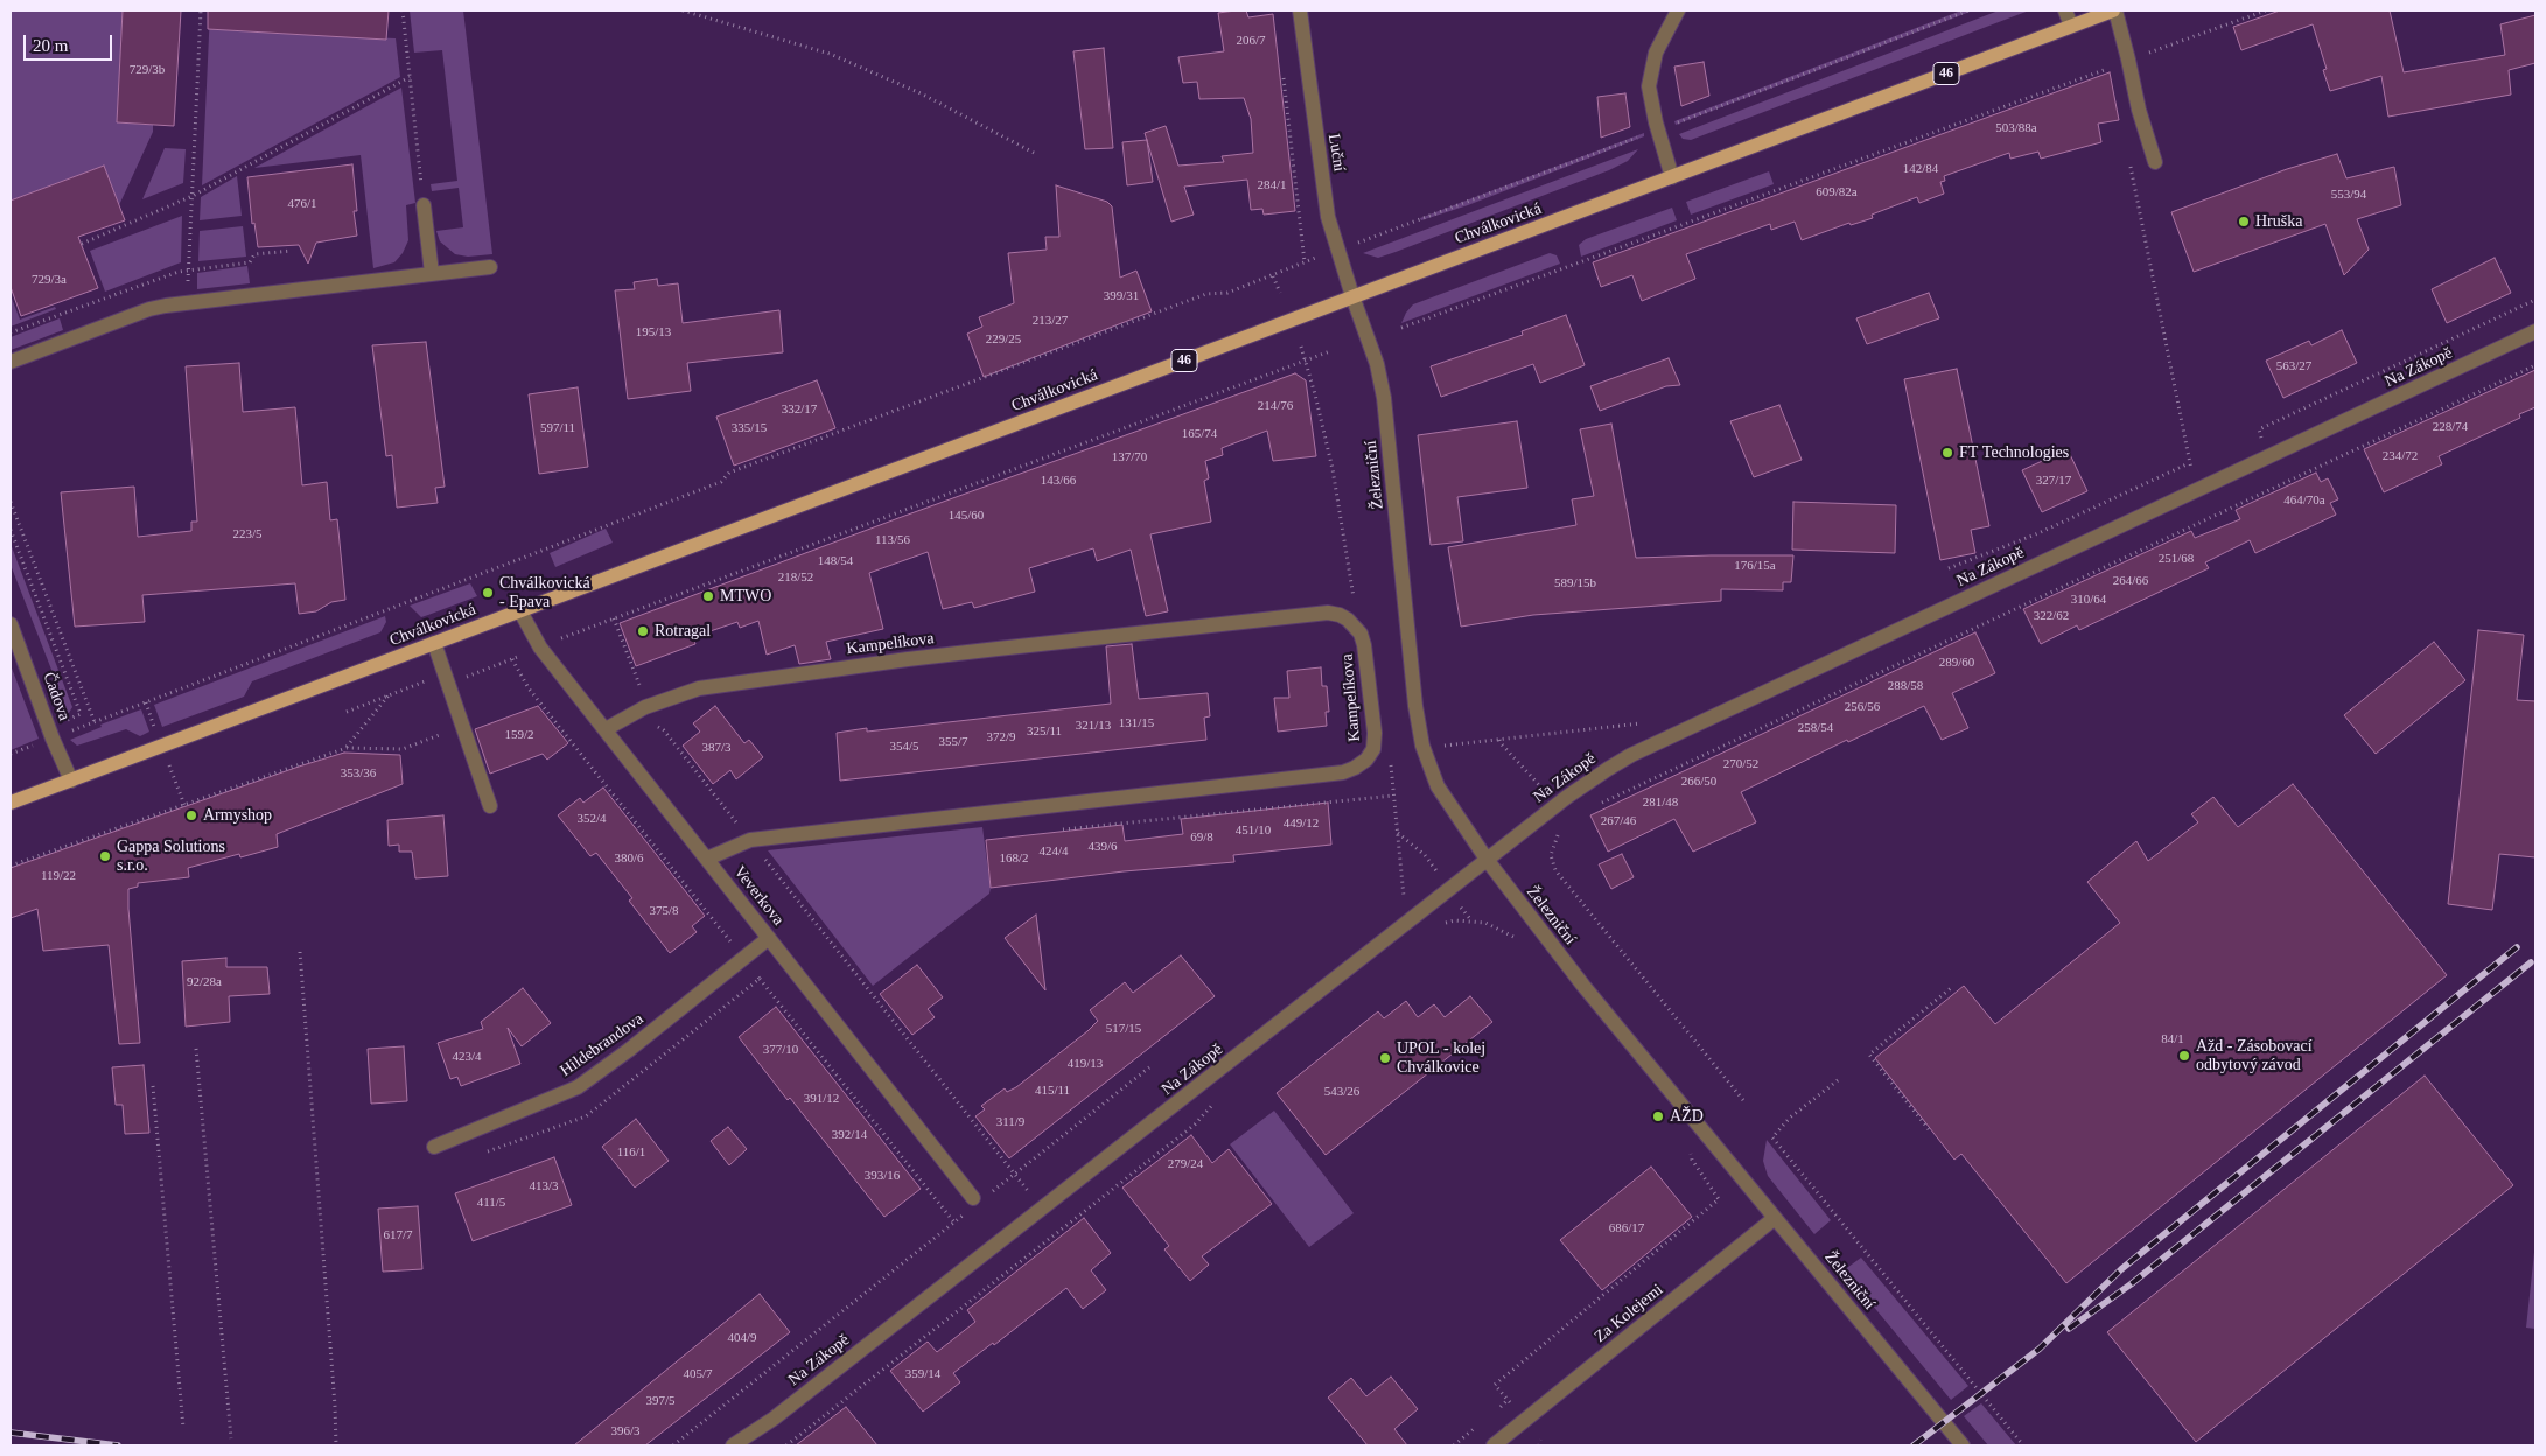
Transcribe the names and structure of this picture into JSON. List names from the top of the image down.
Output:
{
  "streets": {
    "main road": ["46", "Chválkovická"],
    "street": [
      "Luční",
      "Na Zákopě",
      "Železniční",
      "Kampelíkova",
      "Čadova",
      "Veverkova",
      "Hildebrandova",
      "Za Kolejemi"
    ]
  },
  "crossings": [
    ["Luční", "Chválkovická"],
    ["Luční", "Železniční"],
    ["Chválkovická", "Železniční"],
    ["Chválkovická", "Čadova"],
    ["Chválkovická", "Veverkova"],
    ["Na Zákopě", "Železniční"],
    ["Železniční", "Za Kolejemi"],
    ["Kampelíkova", "Veverkova"],
    ["Veverkova", "Hildebrandova"]
  ],
  "places": [
    "Hruška",
    "FT Technologies",
    "Chválkovická - Epava",
    "MTWO",
    "Rotragal",
    "Armyshop",
    "Gappa Solutions s.r.o.",
    "Ažd - Zásobovací odbytový závod",
    "UPOL - kolej Chválkovice",
    "AŽD"
  ],
  "house_numbers": [
    "206/7",
    "729/3b",
    "503/88a",
    "142/84",
    "284/1",
    "609/82a",
    "553/94",
    "476/1",
    "729/3a",
    "399/31",
    "213/27",
    "195/13",
    "229/25",
    "563/27",
    "214/76",
    "332/17",
    "228/74",
    "597/11",
    "335/15",
    "165/74",
    "234/72",
    "137/70",
    "143/66",
    "327/17",
    "464/70a",
    "145/60",
    "223/5",
    "113/56",
    "251/68",
    "148/54",
    "176/15a",
    "218/52",
    "264/66",
    "589/15b",
    "310/64",
    "322/62",
    "289/60",
    "288/58",
    "256/56",
    "131/15",
    "321/13",
    "258/54",
    "325/11",
    "159/2",
    "372/9",
    "355/7",
    "354/5",
    "387/3",
    "270/52",
    "353/36",
    "266/50",
    "281/48",
    "352/4",
    "267/46",
    "449/12",
    "451/10",
    "69/8",
    "439/6",
    "424/4",
    "380/6",
    "168/2",
    "119/22",
    "375/8",
    "92/28a",
    "517/15",
    "84/1",
    "377/10",
    "423/4",
    "419/13",
    "415/11",
    "543/26",
    "391/12",
    "311/9",
    "392/14",
    "116/1",
    "279/24",
    "393/16",
    "413/3",
    "411/5",
    "686/17",
    "617/7",
    "404/9",
    "405/7",
    "359/14",
    "397/5",
    "396/3"
  ],
  "scale_bar": "20 m"
}
